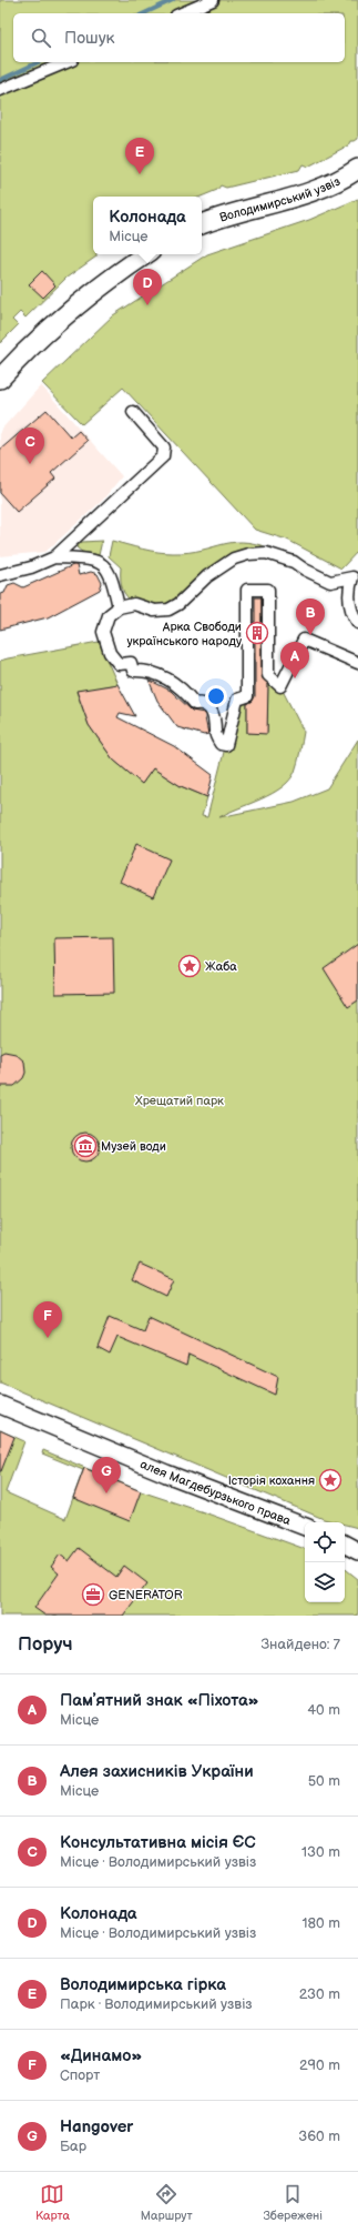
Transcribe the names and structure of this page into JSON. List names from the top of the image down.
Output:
{
  "streets": {
    "main road": ["Володимирський узвіз", "алея Магдебурзького права"]
  },
  "parks": ["Хрещатий парк"],
  "places": {
    "building": ["Арка Свободи українського народу"],
    "place": ["Жаба", "Історія кохання"],
    "museum": ["Музей води"],
    "office": ["GENERATOR"]
  },
  "page": {
    "search": "Пошук",
    "pins": [
      "E",
      "D",
      "C",
      "B",
      "A",
      "F",
      "G"
    ],
    "popup": ["Колонада", "Місце"],
    "heading": ["Поруч", "Знайдено: 7"],
    "list": [
      {
        "mark": "A",
        "name": "Памʼятний знак «Піхота»",
        "note": "Місце",
        "value": "40 m"
      },
      {
        "mark": "B",
        "name": "Алея захисників України",
        "note": "Місце",
        "value": "50 m"
      },
      {
        "mark": "C",
        "name": "Консультативна місія ЄС",
        "note": "Місце · Володимирський узвіз",
        "value": "130 m"
      },
      {
        "mark": "D",
        "name": "Колонада",
        "note": "Місце · Володимирський узвіз",
        "value": "180 m"
      },
      {
        "mark": "E",
        "name": "Володимирська гірка",
        "note": "Парк · Володимирський узвіз",
        "value": "230 m"
      },
      {
        "mark": "F",
        "name": "«Динамо»",
        "note": "Спорт",
        "value": "290 m"
      },
      {
        "mark": "G",
        "name": "Hangover",
        "note": "Бар",
        "value": "360 m"
      }
    ],
    "nav": ["Карта", "Маршрут", "Збережені"]
  }
}
